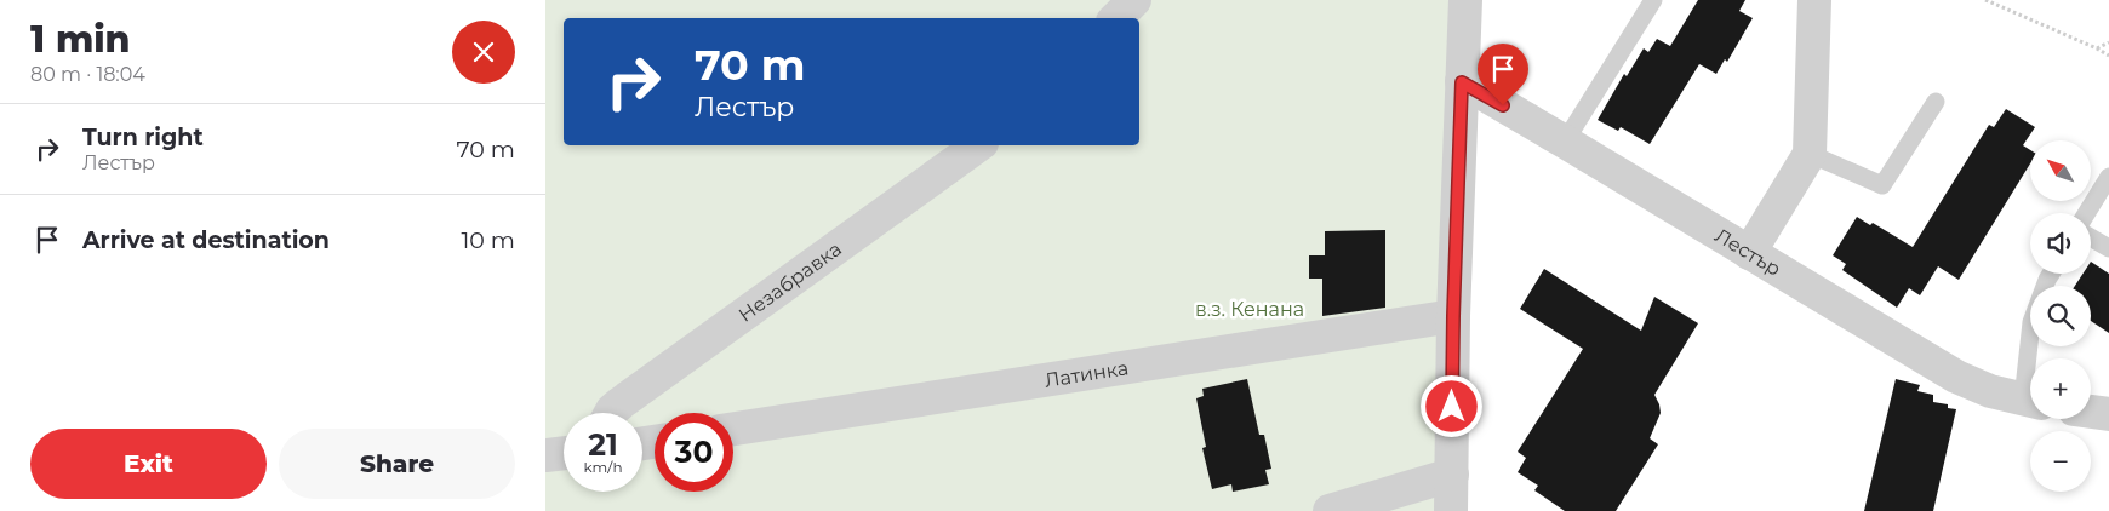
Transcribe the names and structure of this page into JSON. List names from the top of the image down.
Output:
{
  "streets": {
    "street": ["Лестър", "Незабравка", "Латинка"]
  },
  "parks": ["в.з. Кенана"],
  "north": "top left",
  "page": {
    "heading": ["1 min", "80 m · 18:04"],
    "turn": ["70 m", "Лестър"],
    "list": [
      {
        "name": "Turn right",
        "note": "Лестър",
        "value": "70 m"
      },
      {
        "name": "Arrive at destination",
        "value": "10 m"
      }
    ],
    "map_buttons": ["+", "−"],
    "speed": "21 km/h",
    "limit": "30",
    "buttons": ["Exit", "Share"]
  }
}
